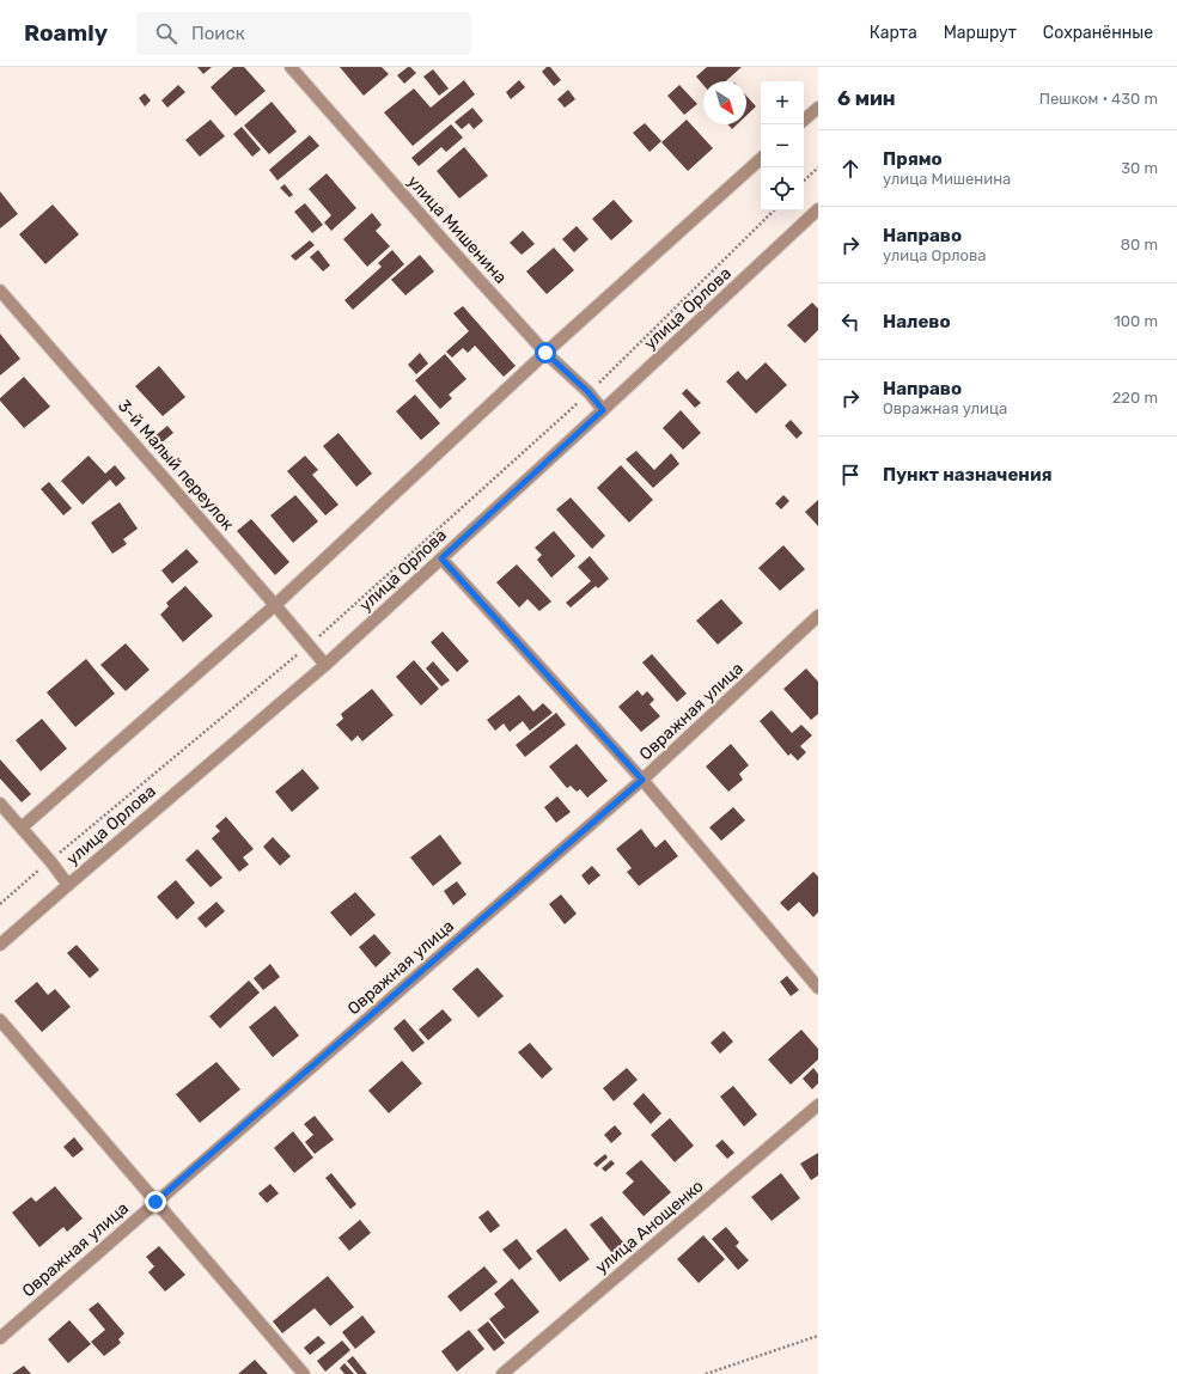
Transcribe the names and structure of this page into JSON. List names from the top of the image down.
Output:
{
  "streets": {
    "street": [
      "улица Мишенина",
      "улица Орлова",
      "3-й Малый переулок",
      "Овражная улица",
      "улица Анощенко"
    ]
  },
  "crossings": [
    ["улица Мишенина", "улица Орлова"],
    ["улица Орлова", "3-й Малый переулок"]
  ],
  "north": "bottom right",
  "page": {
    "header": "Roamly",
    "search": "Поиск",
    "nav": ["Карта", "Маршрут", "Сохранённые"],
    "heading": ["6 мин", "Пешком · 430 m"],
    "map_buttons": ["+", "−"],
    "list": [
      ["Прямо", "улица Мишенина", "30 m"],
      ["Направо", "улица Орлова", "80 m"],
      ["Налево", "100 m"],
      ["Направо", "Овражная улица", "220 m"],
      "Пункт назначения"
    ]
  }
}
